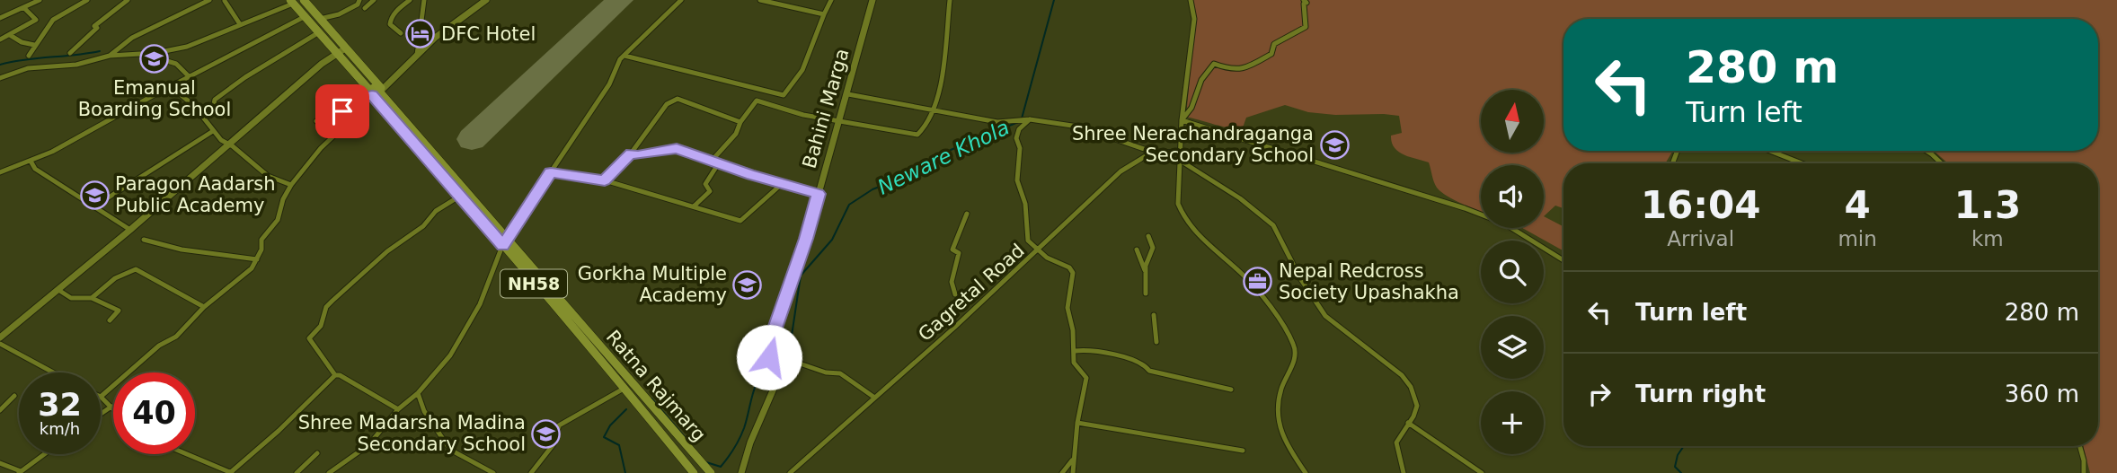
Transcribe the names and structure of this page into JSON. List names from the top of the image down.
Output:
{
  "streets": {
    "main road": ["NH58", "Ratna Rajmarg"],
    "street": ["Bahini Marga", "Gagretal Road"]
  },
  "water": ["Neware Khola"],
  "places": {
    "hotel": ["DFC Hotel"],
    "school or university": [
      "Emanual Boarding School",
      "Shree Nerachandraganga Secondary School",
      "Paragon Aadarsh Public Academy",
      "Gorkha Multiple Academy",
      "Shree Madarsha Madina Secondary School"
    ],
    "office": ["Nepal Redcross Society Upashakha"]
  },
  "north": "top",
  "page": {
    "turn": ["280 m", "Turn left"],
    "map_buttons": "+",
    "eta": [
      "16:04",
      "Arrival",
      "4",
      "min",
      "1.3",
      "km"
    ],
    "list": [
      {
        "name": "Turn left",
        "value": "280 m"
      },
      {
        "name": "Turn right",
        "value": "360 m"
      }
    ],
    "speed": "32 km/h",
    "limit": "40"
  }
}
